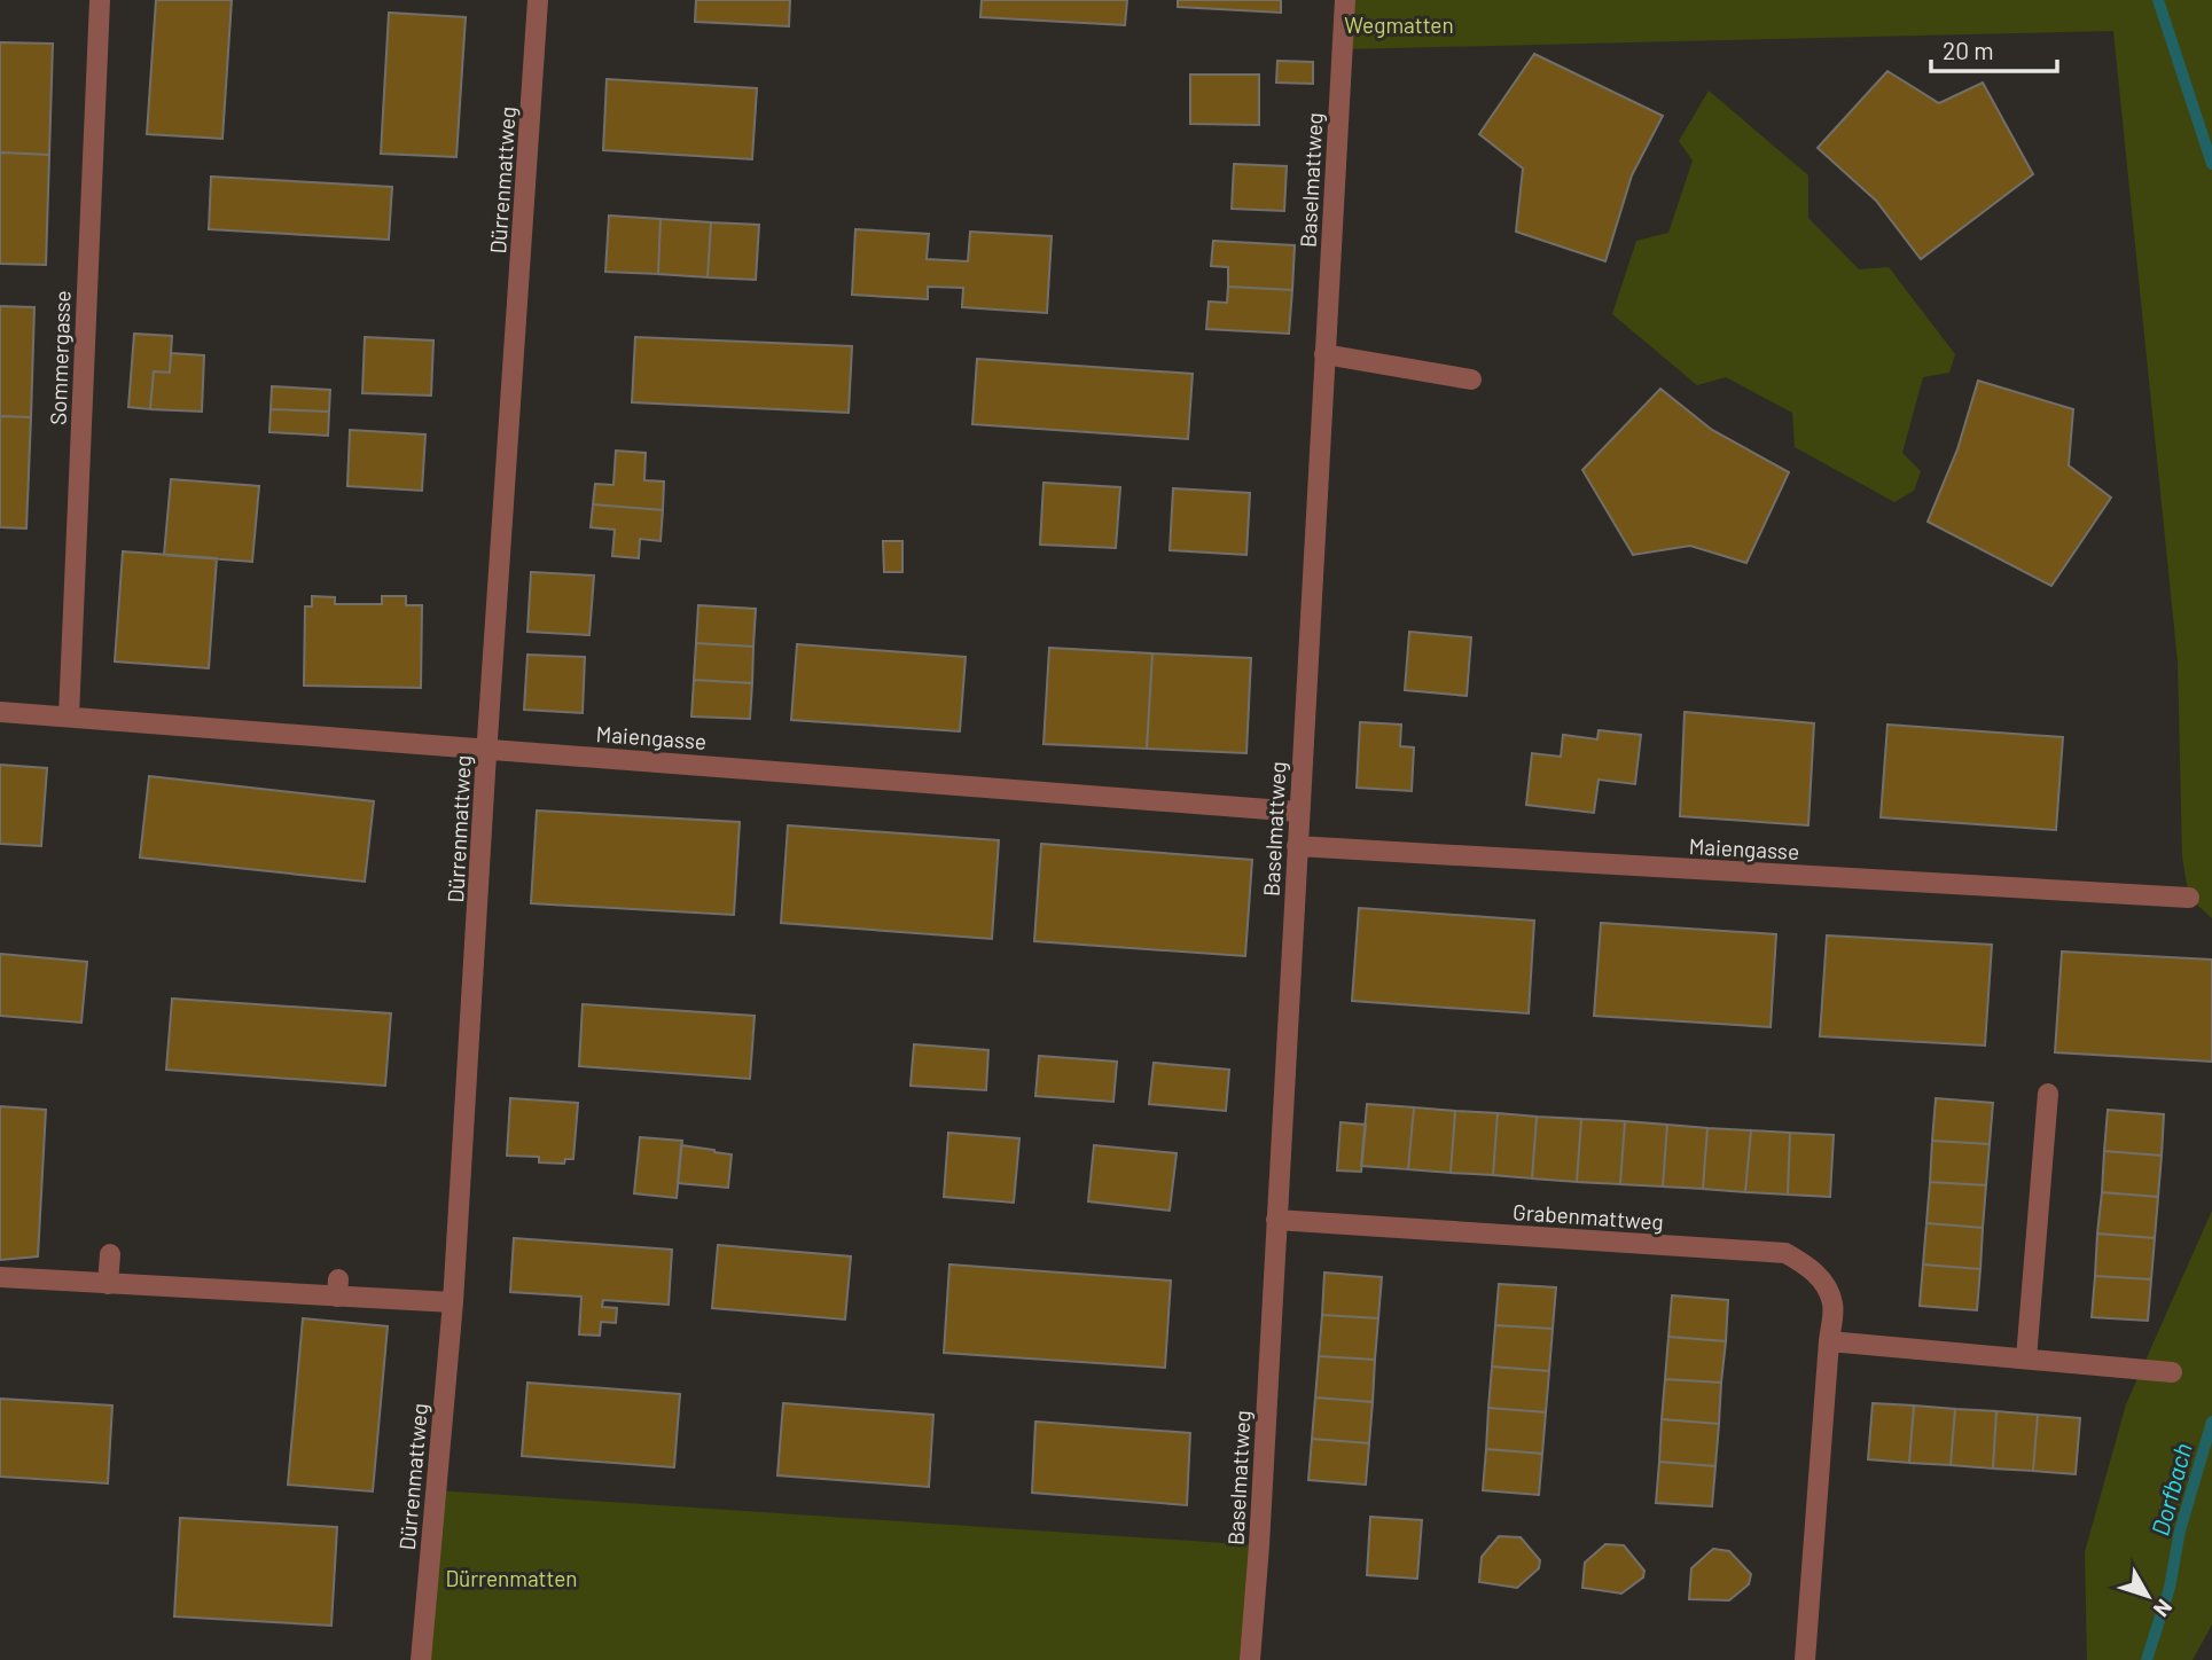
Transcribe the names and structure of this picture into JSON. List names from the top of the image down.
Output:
{
  "streets": {
    "street": [
      "Dürrenmattweg",
      "Baselmattweg",
      "Sommergasse",
      "Maiengasse",
      "Grabenmattweg"
    ]
  },
  "crossings": [
    ["Dürrenmattweg", "Maiengasse"],
    ["Baselmattweg", "Maiengasse"],
    ["Baselmattweg", "Grabenmattweg"],
    ["Sommergasse", "Maiengasse"]
  ],
  "water": ["Dorfbach"],
  "parks": ["Wegmatten", "Dürrenmatten"],
  "scale_bar": "20 m",
  "north": "bottom right"
}
